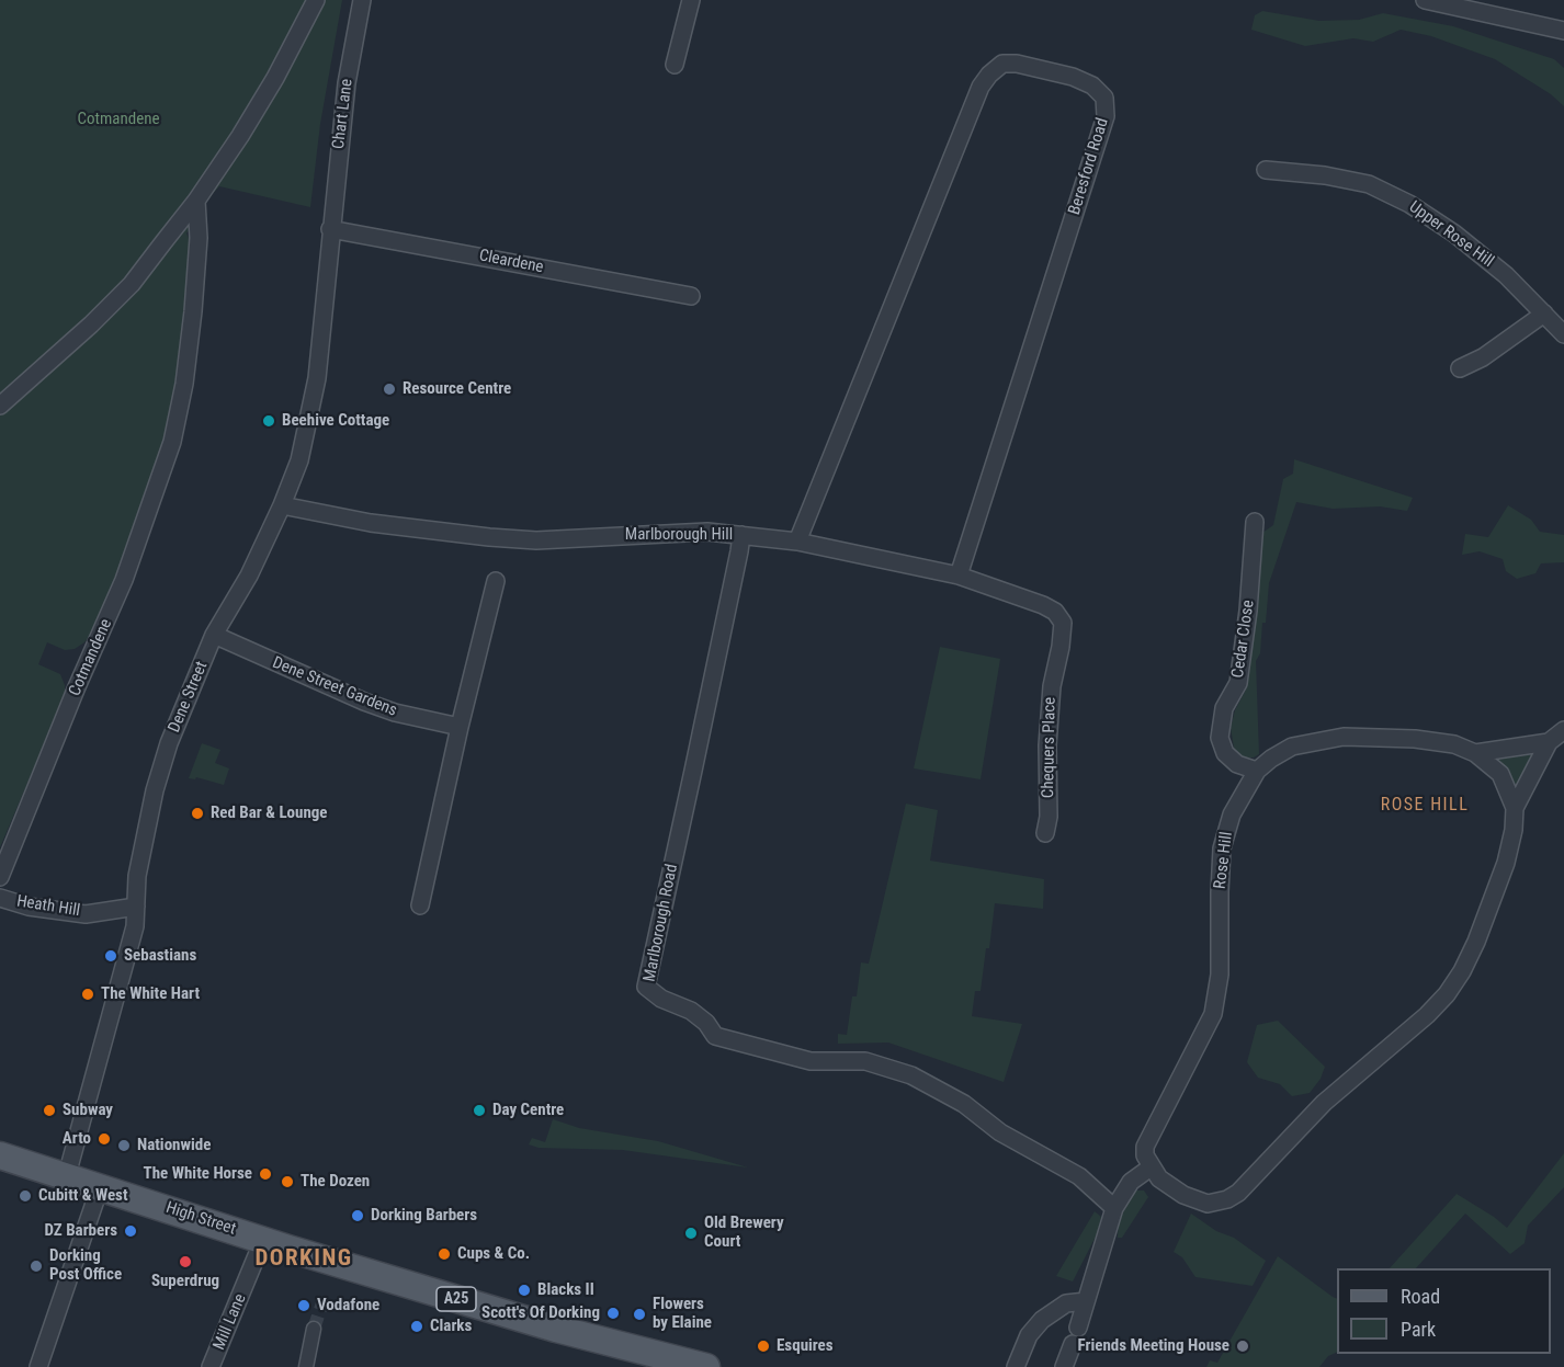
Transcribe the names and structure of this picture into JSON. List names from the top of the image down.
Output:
{
  "streets": {
    "main road": ["High Street", "A25"],
    "street": [
      "Chart Lane",
      "Beresford Road",
      "Upper Rose Hill",
      "Cleardene",
      "Marlborough Hill",
      "Cedar Close",
      "Cotmandene",
      "Dene Street Gardens",
      "Dene Street",
      "Chequers Place",
      "Rose Hill",
      "Heath Hill",
      "Marlborough Road",
      "Mill Lane"
    ]
  },
  "crossings": [
    ["Chart Lane", "Cleardene"],
    ["Chart Lane", "Dene Street"],
    ["Beresford Road", "Marlborough Hill"],
    ["Cleardene", "Dene Street"],
    ["Marlborough Hill", "Dene Street"],
    ["Marlborough Hill", "Chequers Place"],
    ["Marlborough Hill", "Marlborough Road"],
    ["Cedar Close", "Rose Hill"],
    ["Dene Street Gardens", "Dene Street"],
    ["Dene Street", "Heath Hill"],
    ["Dene Street", "High Street"],
    ["High Street", "Mill Lane"]
  ],
  "districts": ["ROSE HILL", "DORKING"],
  "parks": ["Cotmandene"],
  "places": [
    "Resource Centre",
    "Beehive Cottage",
    "Red Bar & Lounge",
    "Sebastians",
    "The White Hart",
    "Subway",
    "Day Centre",
    "Arto",
    "Nationwide",
    "The White Horse",
    "The Dozen",
    "Cubitt & West",
    "Dorking Barbers",
    "DZ Barbers",
    "Old Brewery Court",
    "Cups & Co.",
    "Superdrug",
    "Dorking Post Office",
    "Blacks II",
    "Vodafone",
    "Scott's Of Dorking",
    "Flowers by Elaine",
    "Clarks",
    "Esquires",
    "Friends Meeting House"
  ],
  "legend": ["Road", "Park"]
}
